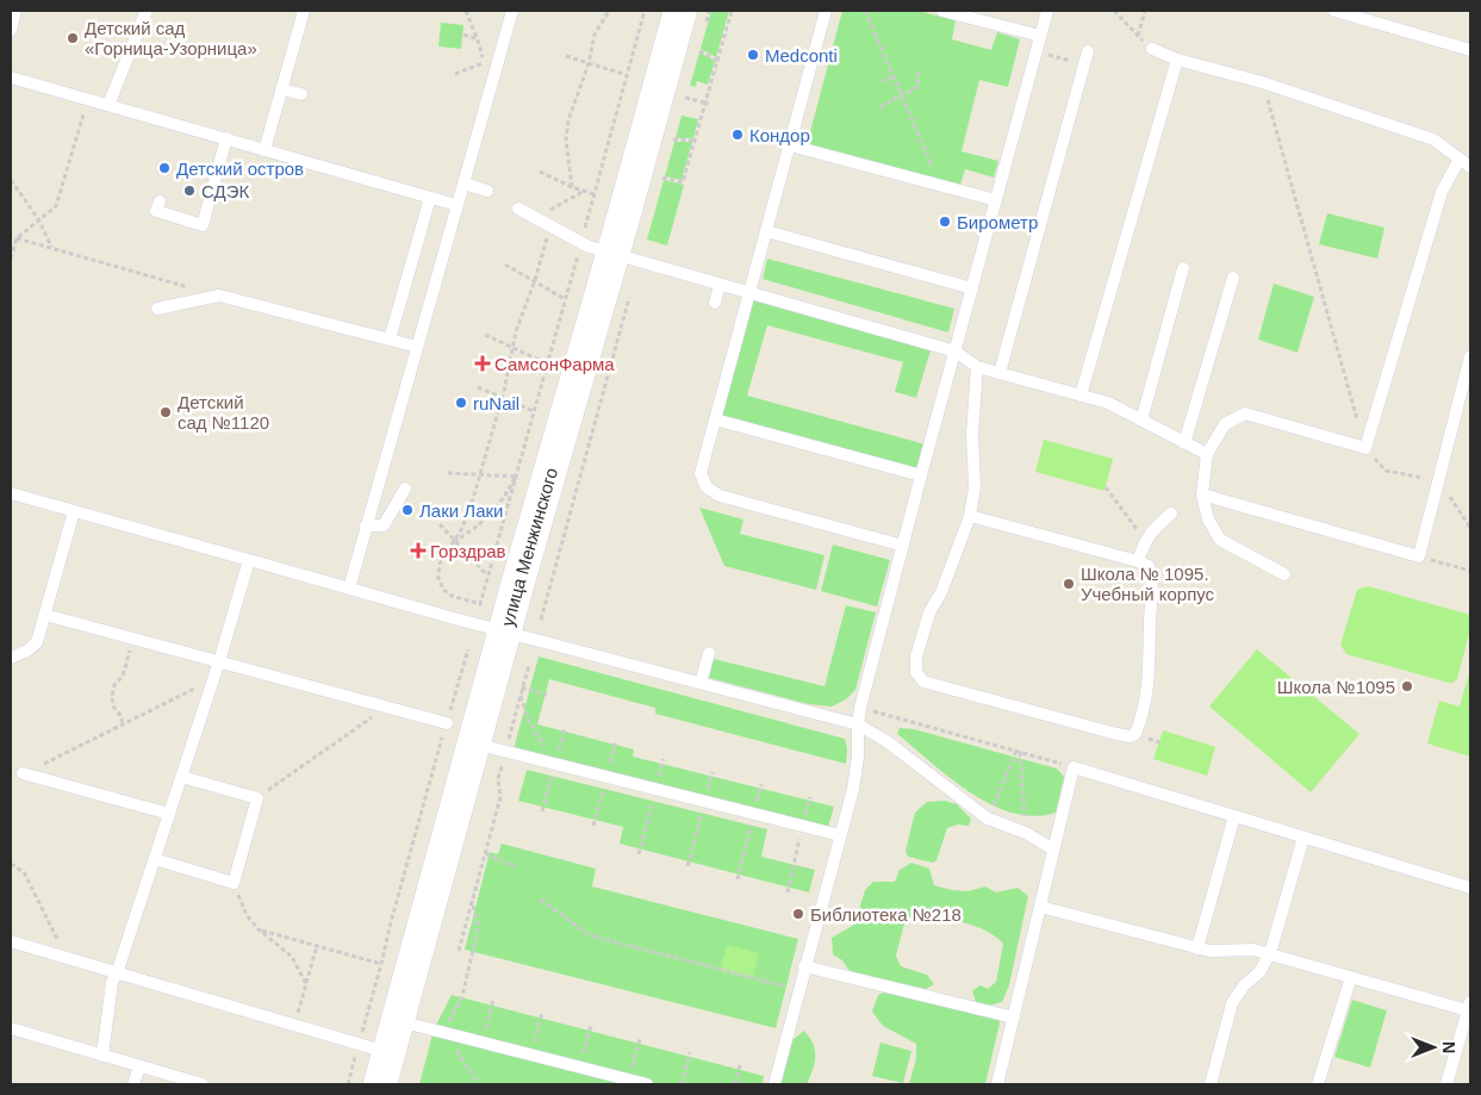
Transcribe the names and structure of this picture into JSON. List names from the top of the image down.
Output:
{
  "streets": {
    "main road": ["улица Менжинского"]
  },
  "places": {
    "other": [
      "Детский сад «Горница-Узорница»",
      "Medconti",
      "Кондор",
      "Детский остров",
      "СДЭК",
      "Бирометр",
      "ruNail",
      "Детский сад №1120",
      "Лаки Лаки",
      "Школа № 1095. Учебный корпус",
      "Школа №1095",
      "Библиотека №218"
    ],
    "health": ["СамсонФарма", "Горздрав"]
  },
  "north": "right"
}
